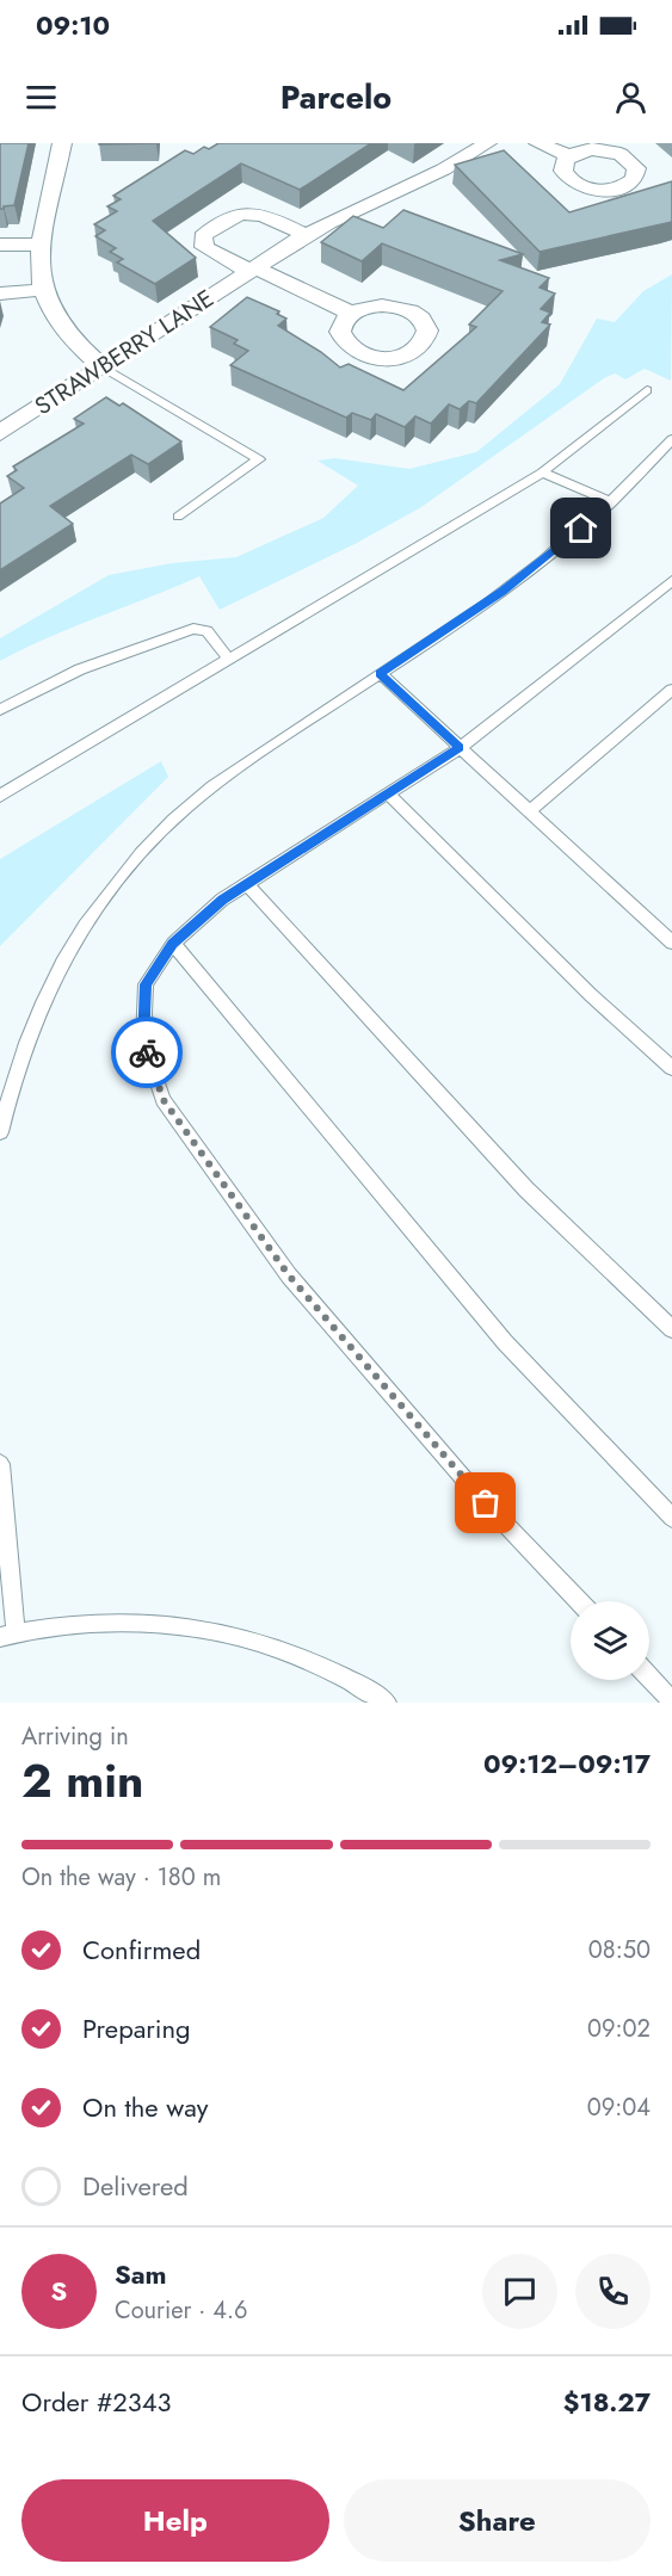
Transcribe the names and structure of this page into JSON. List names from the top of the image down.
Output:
{
  "streets": {
    "street": ["STRAWBERRY LANE"]
  },
  "page": {
    "status": "09:10",
    "header": "Parcelo",
    "heading": ["2 min", "Arriving in", "09:12–09:17"],
    "panel": [
      "Sam",
      "Courier · 4.6",
      "Order #2343",
      "$18.27"
    ],
    "bar": "On the way · 180 m",
    "list": [
      ["Confirmed", "08:50"],
      ["Preparing", "09:02"],
      ["On the way", "09:04"],
      "Delivered"
    ],
    "round": "S",
    "buttons": ["Help", "Share"]
  }
}
